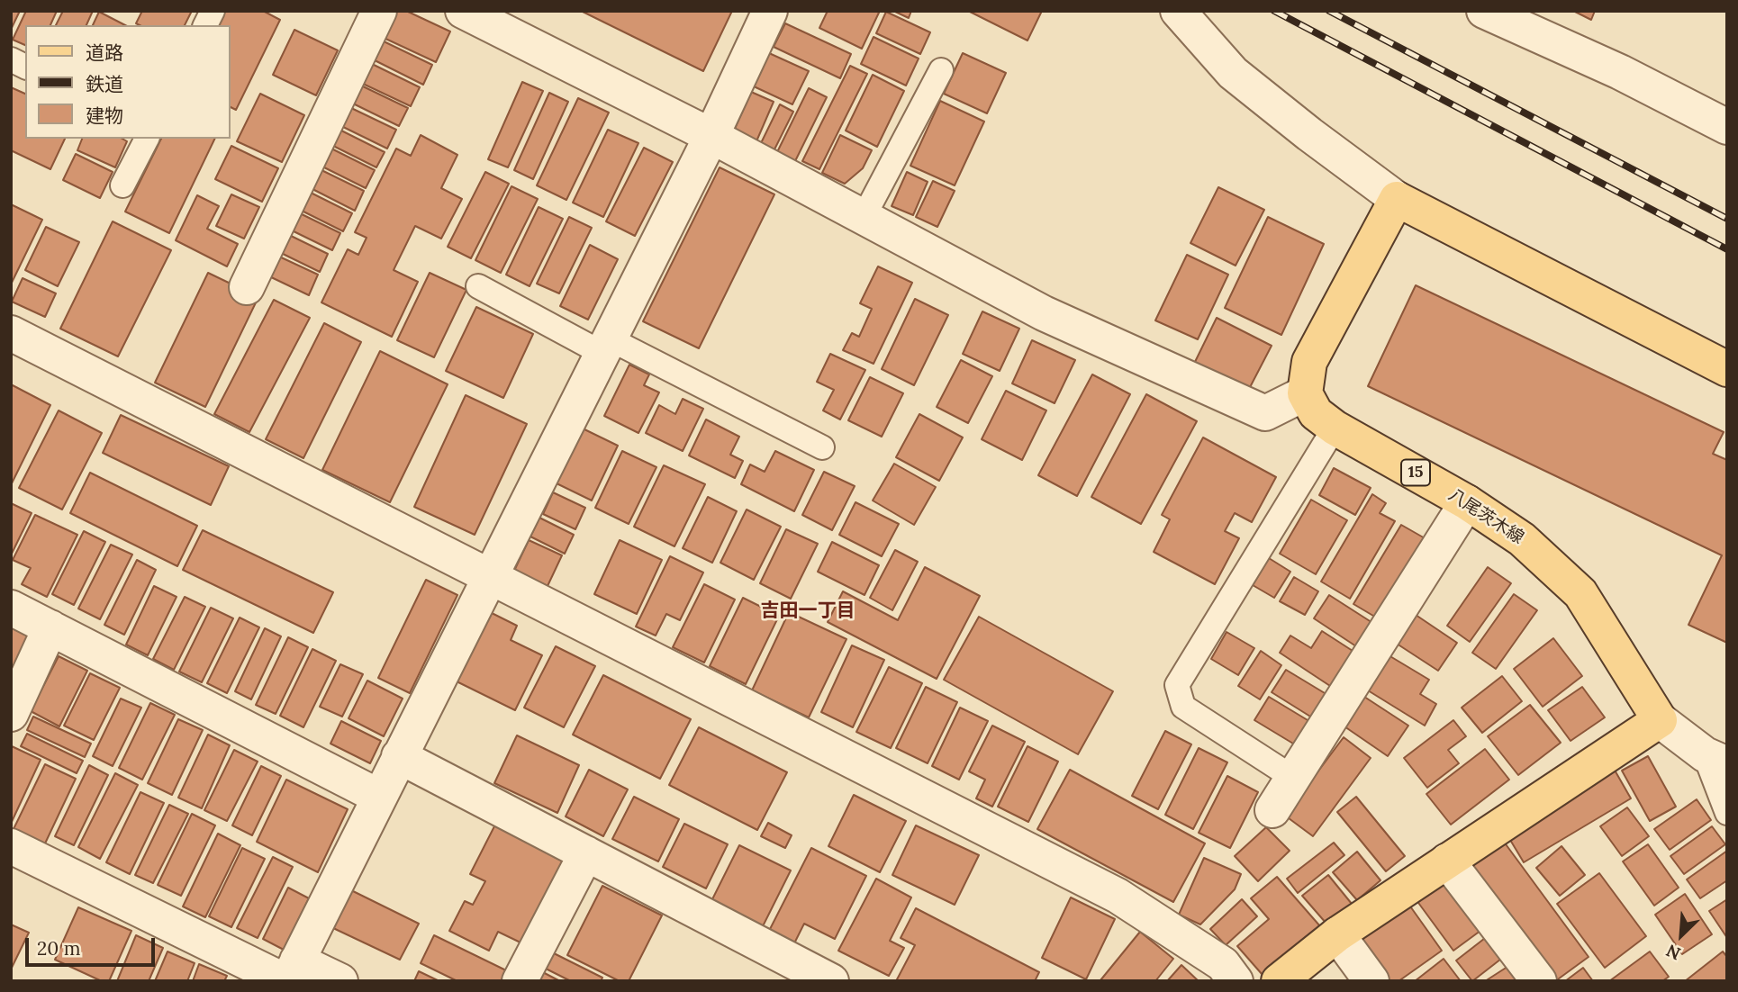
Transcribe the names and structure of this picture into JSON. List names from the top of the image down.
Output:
{
  "streets": {
    "main road": ["15", "八尾茨木線"]
  },
  "districts": ["吉田一丁目"],
  "legend": ["道路", "鉄道", "建物"],
  "scale_bar": "20 m",
  "north": "bottom left"
}
